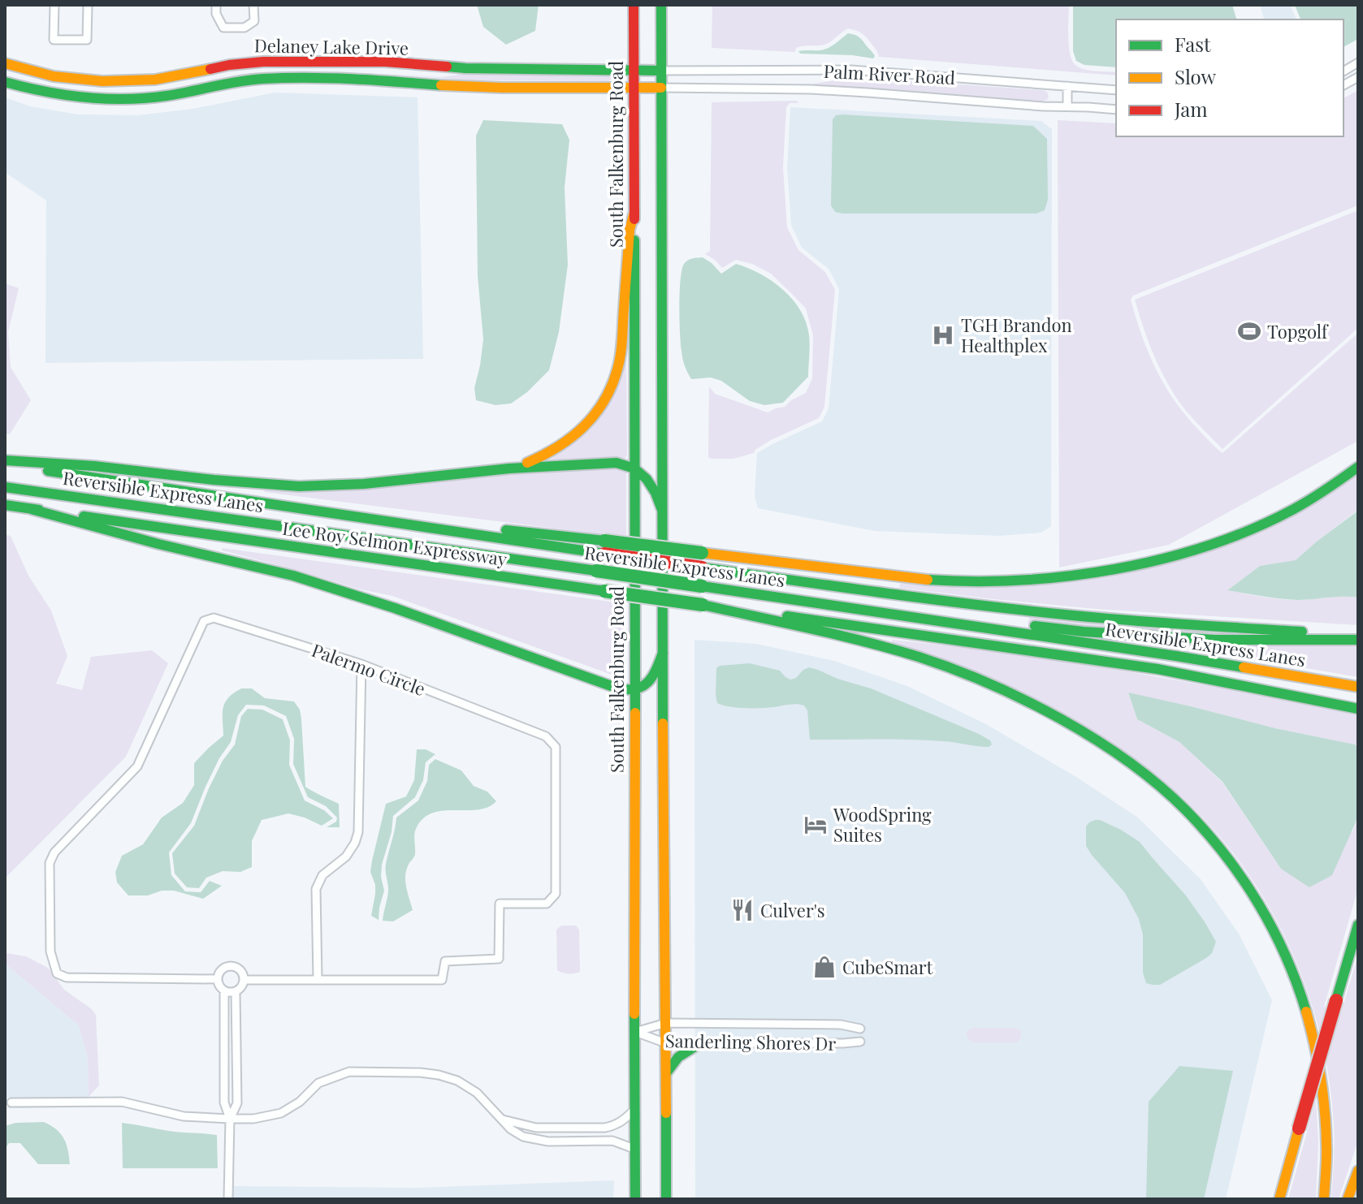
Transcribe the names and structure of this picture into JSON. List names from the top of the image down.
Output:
{
  "streets": {
    "main road": [
      "Delaney Lake Drive",
      "South Falkenburg Road",
      "Reversible Express Lanes",
      "Lee Roy Selmon Expressway"
    ],
    "street": ["Palm River Road", "Palermo Circle", "Sanderling Shores Dr"]
  },
  "crossings": [
    ["Delaney Lake Drive", "Palm River Road"],
    ["Delaney Lake Drive", "South Falkenburg Road"],
    ["South Falkenburg Road", "Sanderling Shores Dr"],
    ["Reversible Express Lanes", "Lee Roy Selmon Expressway"]
  ],
  "places": {
    "sports": ["Topgolf"],
    "hospital": ["TGH Brandon Healthplex"],
    "hotel": ["WoodSpring Suites"],
    "restaurant": ["Culver's"],
    "shop": ["CubeSmart"]
  },
  "legend": ["Fast", "Slow", "Jam"]
}
